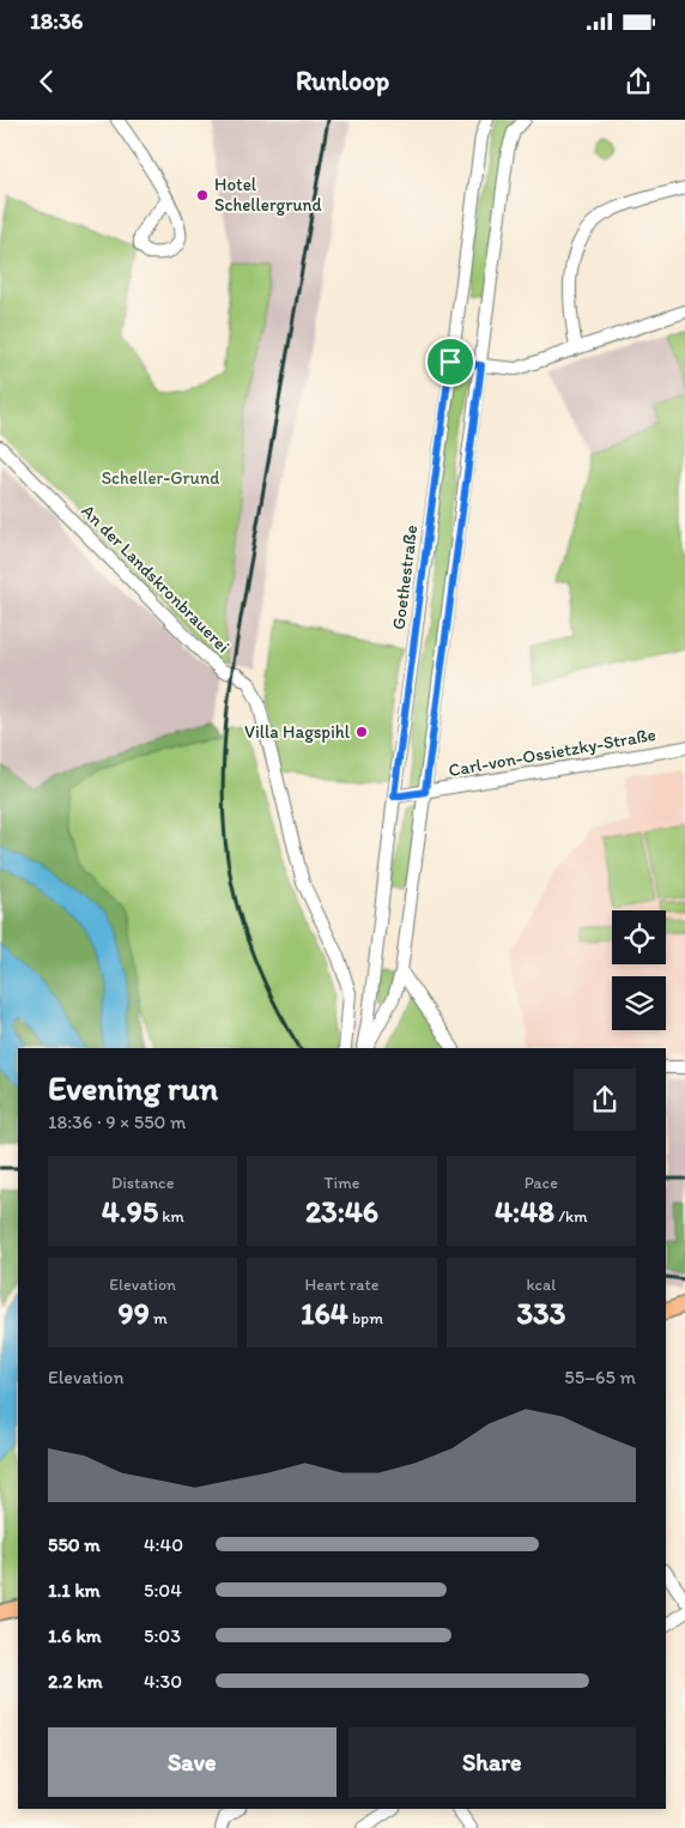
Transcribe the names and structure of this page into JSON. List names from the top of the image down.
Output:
{
  "streets": {
    "street": ["Goethestraße", "An der Landskronbrauerei", "Carl-von-Ossietzky-Straße"]
  },
  "crossings": [
    ["Goethestraße", "Carl-von-Ossietzky-Straße"]
  ],
  "parks": ["Scheller-Grund"],
  "places": ["Hotel Schellergrund", "Villa Hagspihl"],
  "page": {
    "status": "18:36",
    "header": "Runloop",
    "heading": ["Evening run", "18:36 · 9 × 550 m"],
    "stats": [
      ["Distance", "4.95 km"],
      ["Time", "23:46"],
      ["Pace", "4:48 /km"],
      ["Elevation", "99 m"],
      ["Heart rate", "164 bpm"],
      ["kcal", "333"]
    ],
    "chart": ["Elevation", "55–65 m"],
    "list": [
      {
        "name": "550 m",
        "note": "4:40"
      },
      {
        "name": "1.1 km",
        "note": "5:04"
      },
      {
        "name": "1.6 km",
        "note": "5:03"
      },
      {
        "name": "2.2 km",
        "note": "4:30"
      }
    ],
    "buttons": ["Save", "Share"]
  }
}
